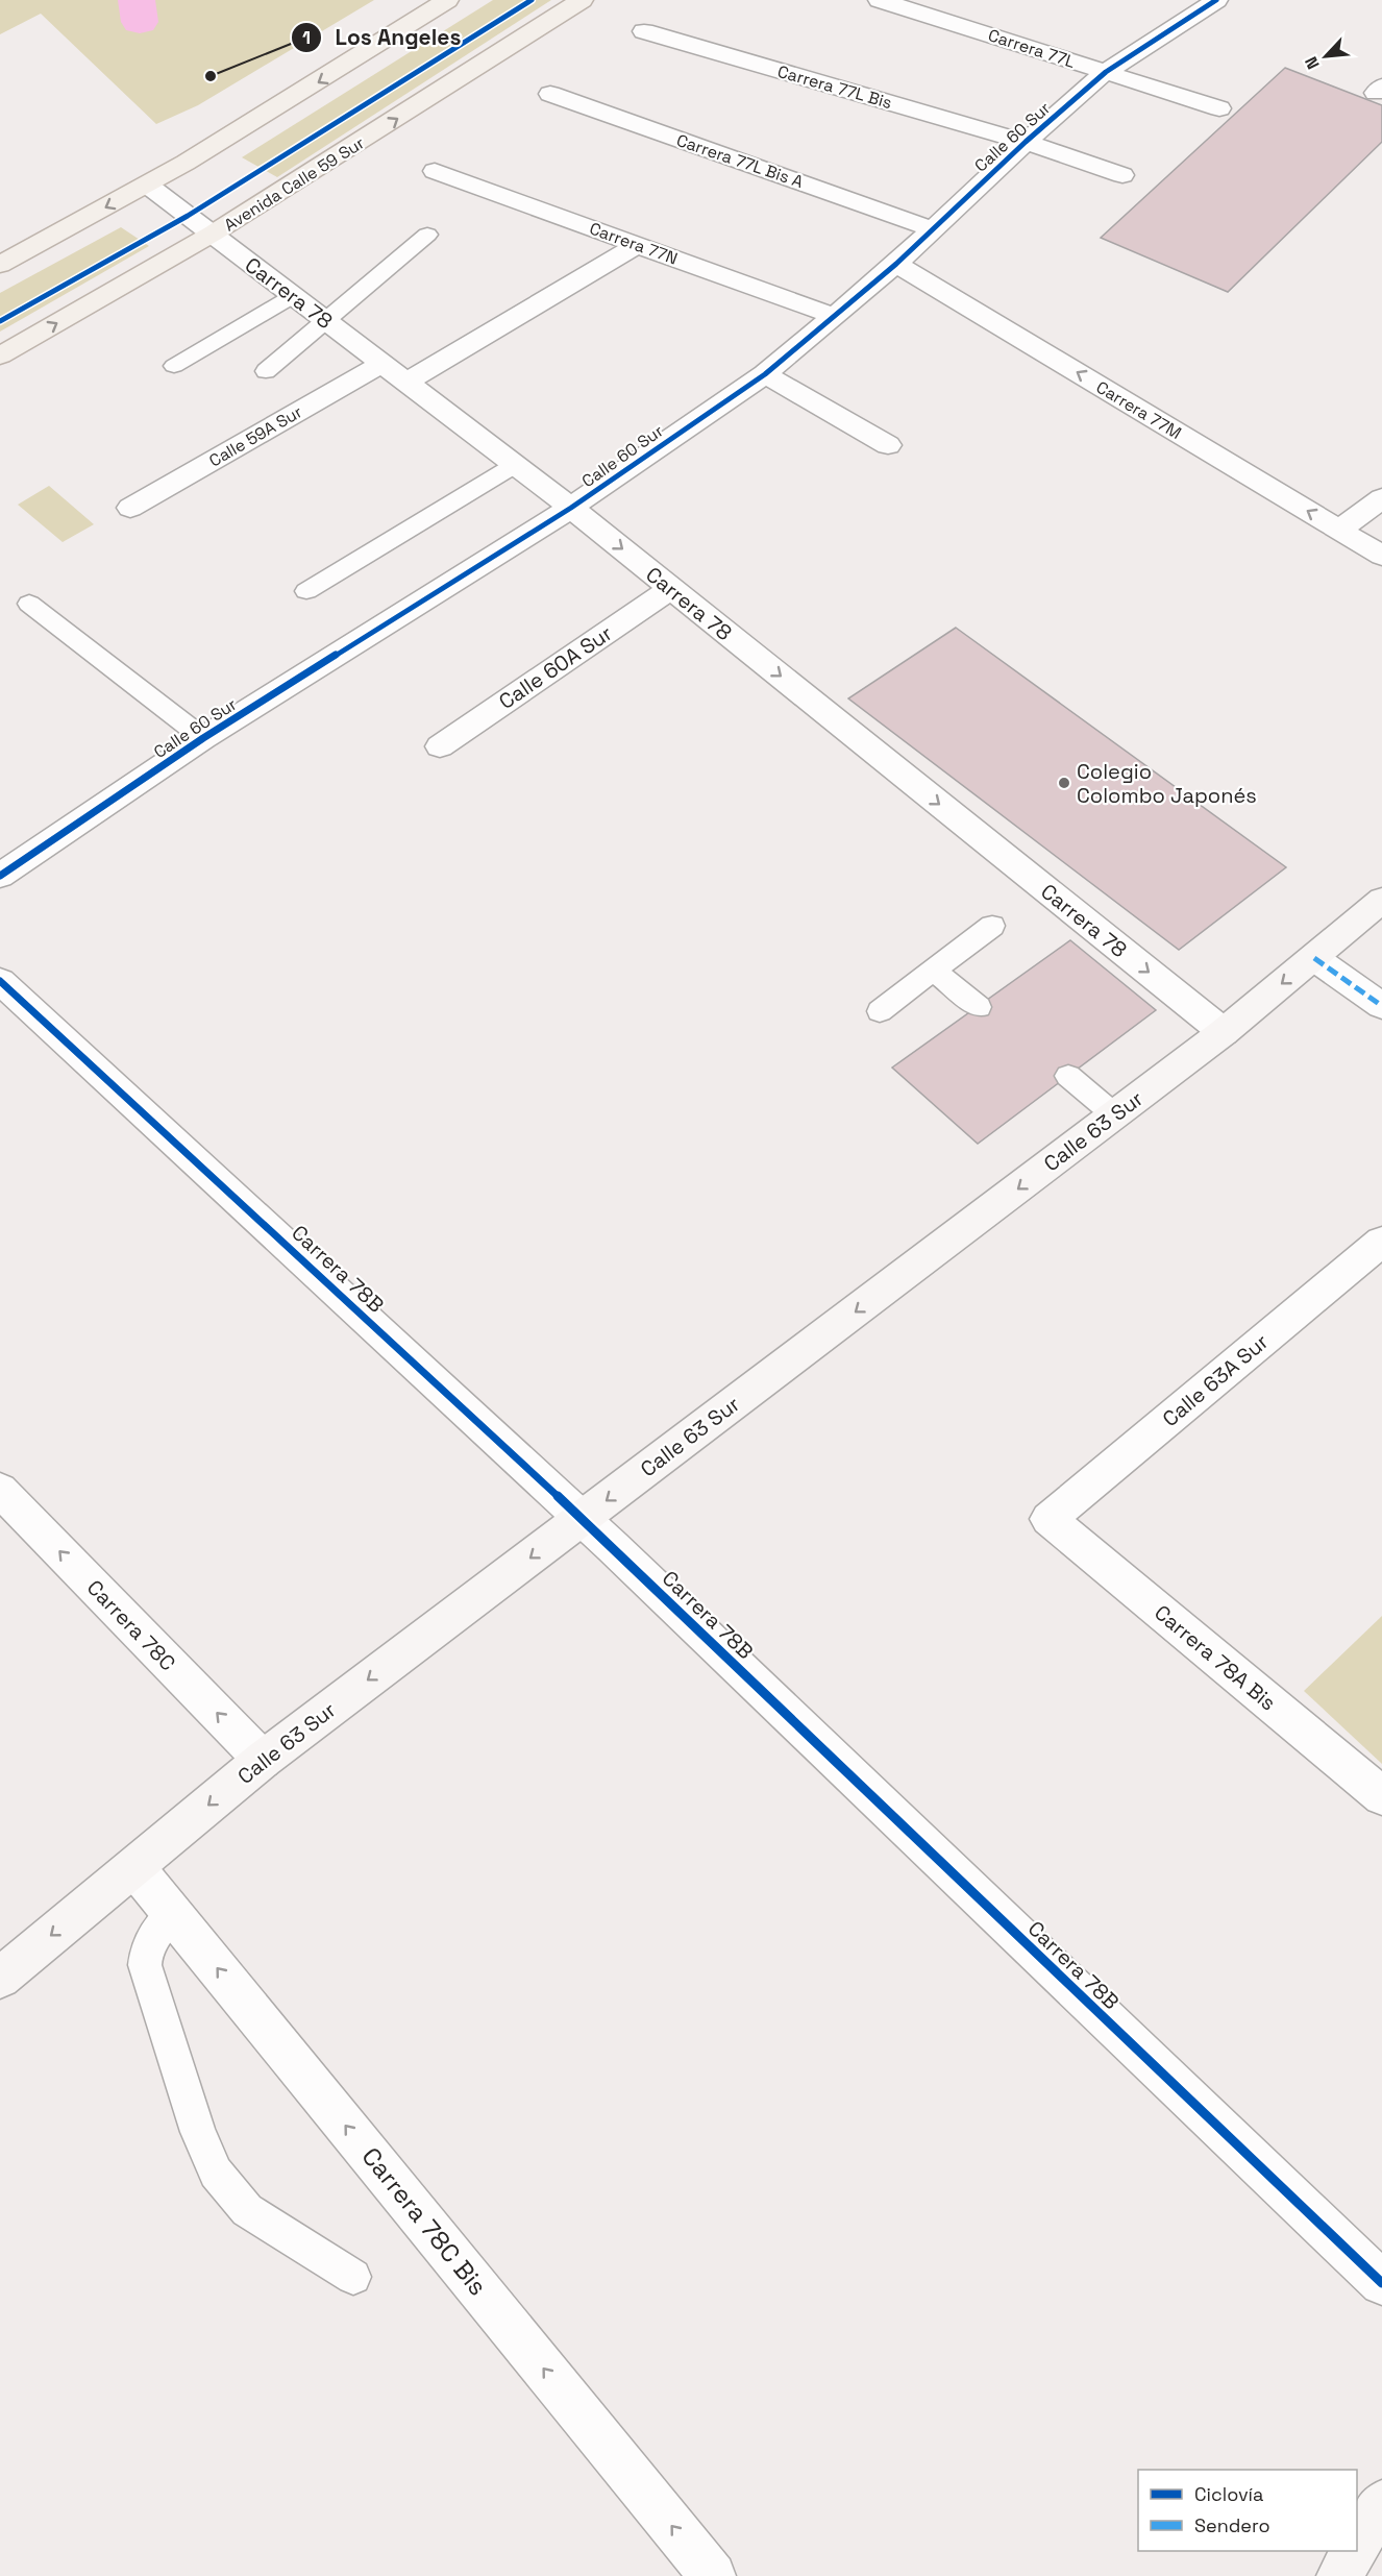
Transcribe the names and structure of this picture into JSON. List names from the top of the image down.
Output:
{
  "streets": {
    "main road": ["Avenida Calle 59 Sur", "Calle 63 Sur"],
    "street": [
      "Carrera 77L",
      "Carrera 77L Bis",
      "Calle 60 Sur",
      "Carrera 77L Bis A",
      "Carrera 77N",
      "Carrera 78",
      "Carrera 77M",
      "Calle 59A Sur",
      "Calle 60A Sur",
      "Carrera 78B",
      "Calle 63A Sur",
      "Carrera 78C",
      "Carrera 78A Bis",
      "Carrera 78C Bis"
    ]
  },
  "crossings": [
    ["Carrera 77L", "Calle 60 Sur"],
    ["Carrera 77L Bis", "Calle 60 Sur"],
    ["Calle 60 Sur", "Carrera 77L Bis A"],
    ["Calle 60 Sur", "Carrera 77N"],
    ["Calle 60 Sur", "Carrera 78"],
    ["Calle 60 Sur", "Carrera 77M"],
    ["Avenida Calle 59 Sur", "Carrera 78"],
    ["Carrera 78", "Calle 59A Sur"],
    ["Carrera 78", "Calle 60A Sur"],
    ["Carrera 78", "Calle 63 Sur"],
    ["Calle 63 Sur", "Carrera 78B"],
    ["Calle 63 Sur", "Carrera 78C"],
    ["Calle 63 Sur", "Carrera 78C Bis"],
    ["Calle 63A Sur", "Carrera 78A Bis"]
  ],
  "one_way": [
    "Carrera 78",
    "Carrera 77M",
    "Calle 63 Sur",
    "Carrera 78C",
    "Carrera 78C Bis"
  ],
  "places": ["Los Angeles", "Colegio Colombo Japonés"],
  "legend": ["Ciclovía", "Sendero"],
  "north": "bottom left"
}
